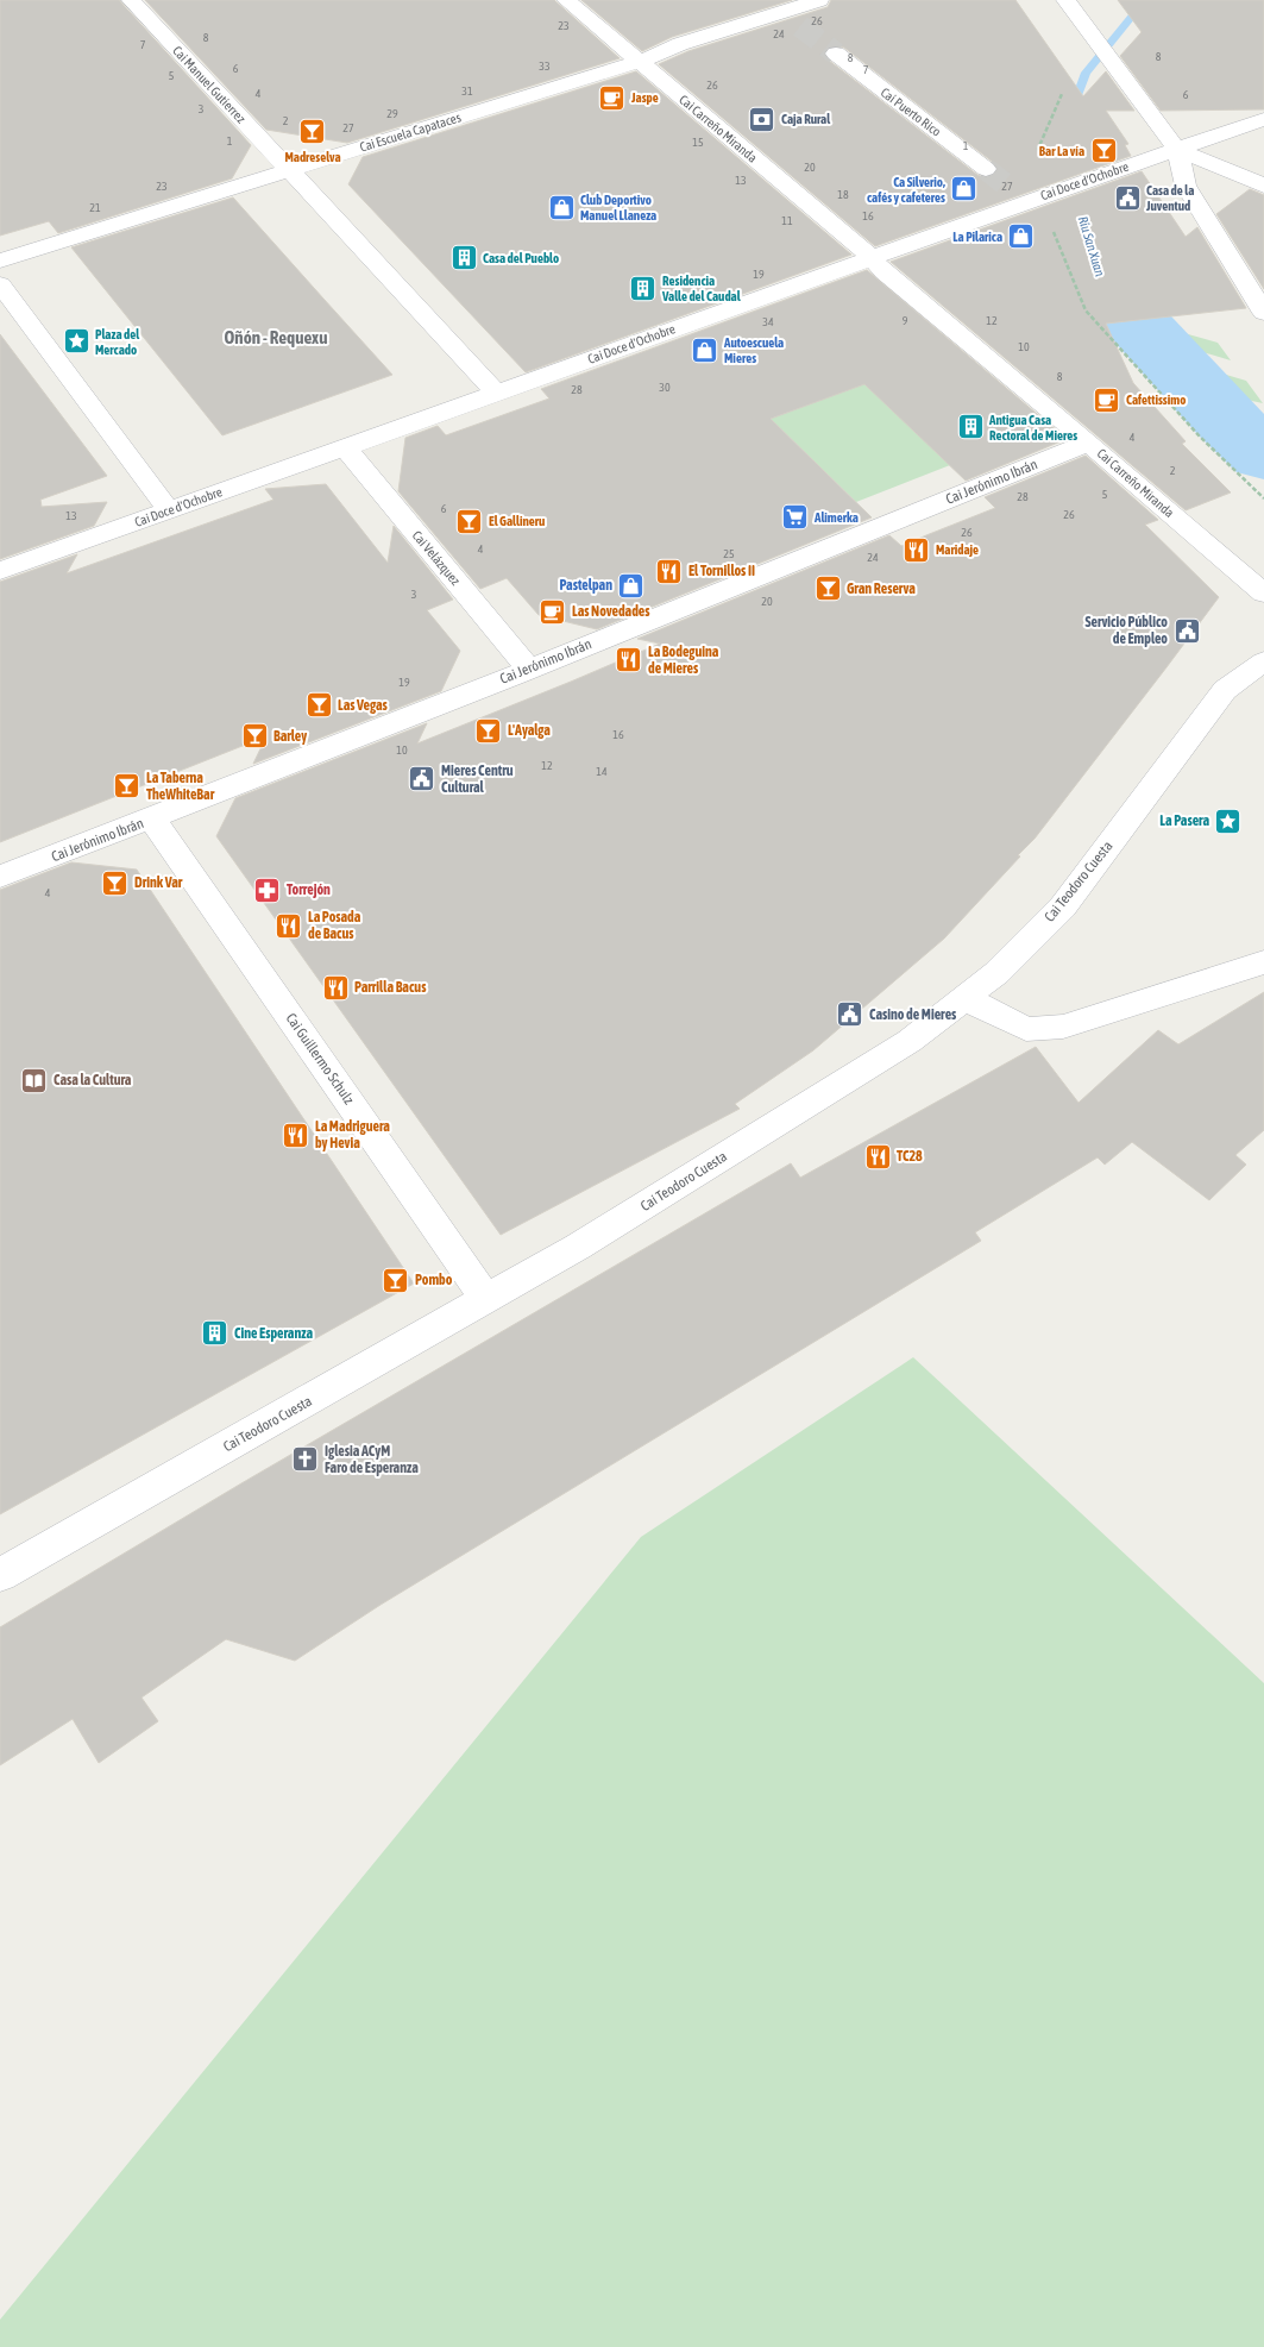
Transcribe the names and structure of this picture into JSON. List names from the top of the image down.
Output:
{
  "streets": {
    "street": [
      "Cai Manuel Gutierrez",
      "Cai Puerto Rico",
      "Cai Carreño Miranda",
      "Cai Escuela Capataces",
      "Cai Doce d'Ochobre",
      "Cai Jerónimo Ibrán",
      "Cai Velázquez",
      "Cai Teodoro Cuesta",
      "Cai Guillermo Schulz"
    ]
  },
  "crossings": [
    ["Cai Manuel Gutierrez", "Cai Escuela Capataces"],
    ["Cai Carreño Miranda", "Cai Escuela Capataces"],
    ["Cai Carreño Miranda", "Cai Doce d'Ochobre"],
    ["Cai Carreño Miranda", "Cai Jerónimo Ibrán"],
    ["Cai Doce d'Ochobre", "Cai Velázquez"],
    ["Cai Jerónimo Ibrán", "Cai Velázquez"],
    ["Cai Jerónimo Ibrán", "Cai Guillermo Schulz"],
    ["Cai Teodoro Cuesta", "Cai Guillermo Schulz"]
  ],
  "districts": ["Oñón - Requexu"],
  "water": ["Ríu San Xuan"],
  "places": {
    "cafe": ["Jaspe", "Cafettissimo", "Las Novedades"],
    "bank": ["Caja Rural"],
    "bar": [
      "Madreselva",
      "Bar La vía",
      "El Gallineru",
      "Gran Reserva",
      "Las Vegas",
      "L'Ayalga",
      "Barley",
      "La Taberna TheWhiteBar",
      "Drink Var",
      "Pombo"
    ],
    "shop": [
      "Ca Silverio, cafés y cafeteres",
      "Club Deportivo Manuel Llaneza",
      "La Pilarica",
      "Autoescuela Mieres",
      "Pastelpan"
    ],
    "public building": [
      "Casa de la Juventud",
      "Servicio Público de Empleo",
      "Mieres Centru Cultural",
      "Casino de Mieres"
    ],
    "building": [
      "Casa del Pueblo",
      "Residencia Valle del Caudal",
      "Antigua Casa Rectoral de Mieres",
      "Cine Esperanza"
    ],
    "place": ["Plaza del Mercado", "La Pasera"],
    "supermarket": ["Alimerka"],
    "restaurant": [
      "Maridaje",
      "El Tornillos II",
      "La Bodeguina de Mieres",
      "La Posada de Bacus",
      "Parrilla Bacus",
      "La Madriguera by Hevia",
      "TC28"
    ],
    "pharmacy": ["Torrejón"],
    "library": ["Casa la Cultura"],
    "church": ["Iglesia ACyM Faro de Esperanza"]
  },
  "house_numbers": [
    "26",
    "23",
    "24",
    "8",
    "7",
    "8",
    "8",
    "33",
    "6",
    "7",
    "5",
    "26",
    "31",
    "4",
    "6",
    "3",
    "29",
    "2",
    "27",
    "1",
    "15",
    "1",
    "20",
    "13",
    "23",
    "27",
    "18",
    "21",
    "16",
    "11",
    "19",
    "9",
    "12",
    "34",
    "10",
    "8",
    "30",
    "28",
    "4",
    "2",
    "5",
    "28",
    "6",
    "26",
    "13",
    "26",
    "4",
    "25",
    "24",
    "3",
    "20",
    "19",
    "16",
    "10",
    "12",
    "14",
    "4"
  ]
}
